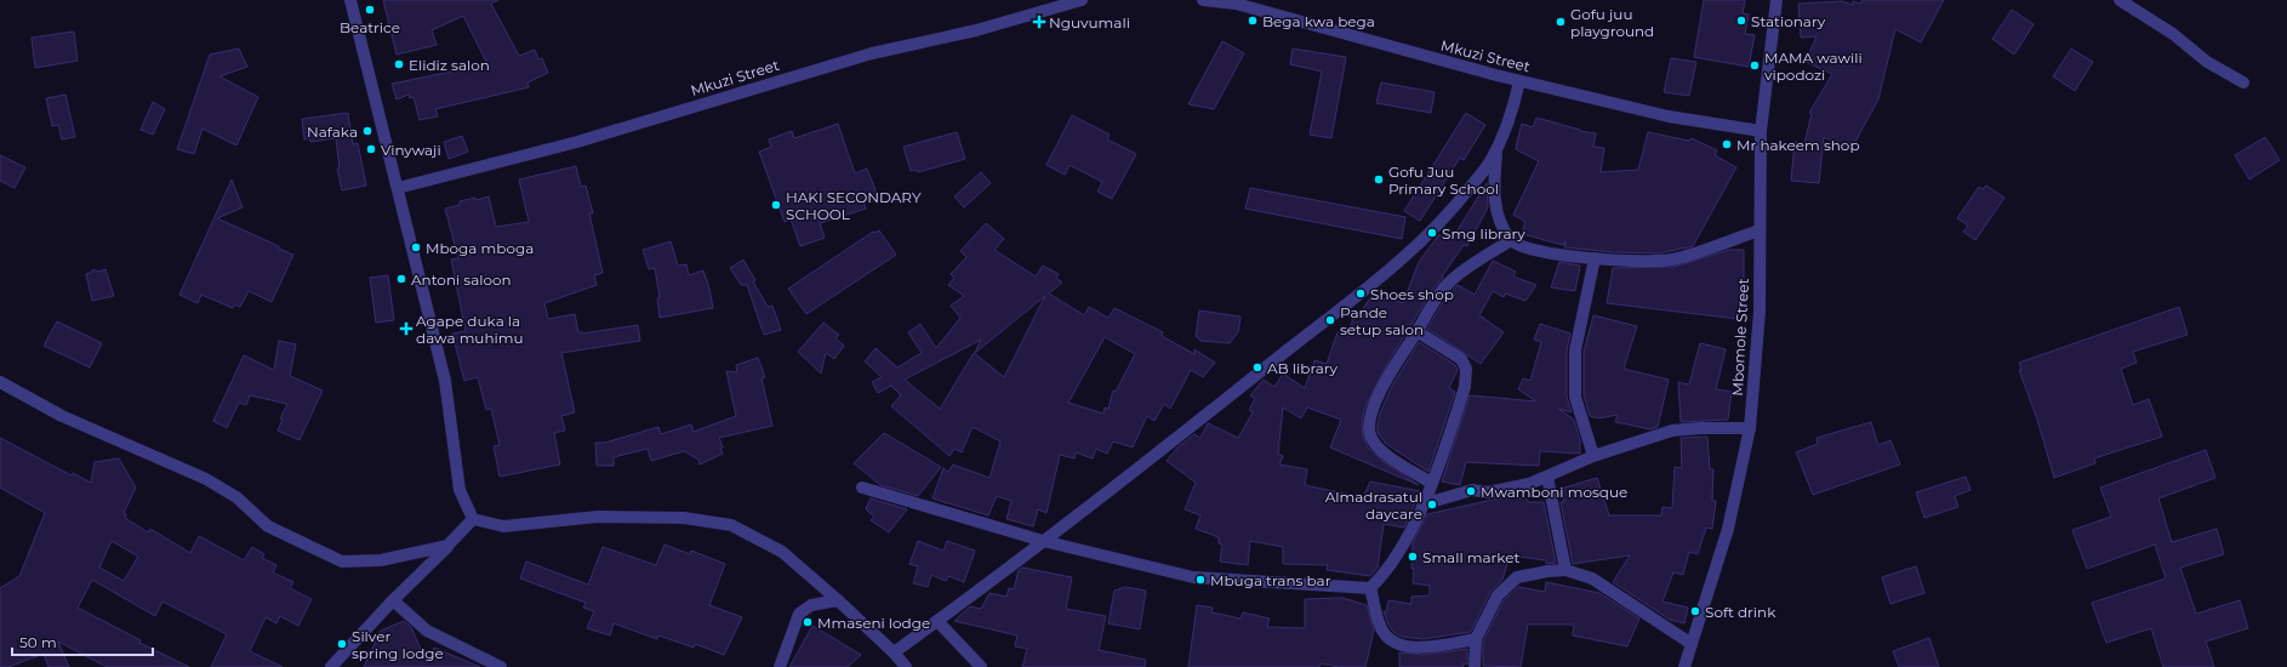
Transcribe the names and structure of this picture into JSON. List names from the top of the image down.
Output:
{
  "streets": {
    "street": ["Mkuzi Street", "Mbomole Street"]
  },
  "crossings": [
    ["Mkuzi Street", "Mbomole Street"]
  ],
  "places": {
    "other": [
      "Beatrice",
      "Bega kwa bega",
      "Stationary",
      "Gofu juu playground",
      "Elidiz salon",
      "MAMA wawili vipodozi",
      "Nafaka",
      "Mr hakeem shop",
      "Vinywaji",
      "Gofu Juu Primary School",
      "HAKI SECONDARY SCHOOL",
      "Smg library",
      "Mboga mboga",
      "Antoni saloon",
      "Shoes shop",
      "Pande setup salon",
      "AB library",
      "Mwamboni mosque",
      "Almadrasatul daycare",
      "Small market",
      "Mbuga trans bar",
      "Soft drink",
      "Mmaseni lodge",
      "Silver spring lodge"
    ],
    "health": ["Nguvumali", "Agape duka la dawa muhimu"]
  },
  "scale_bar": "50 m"
}
